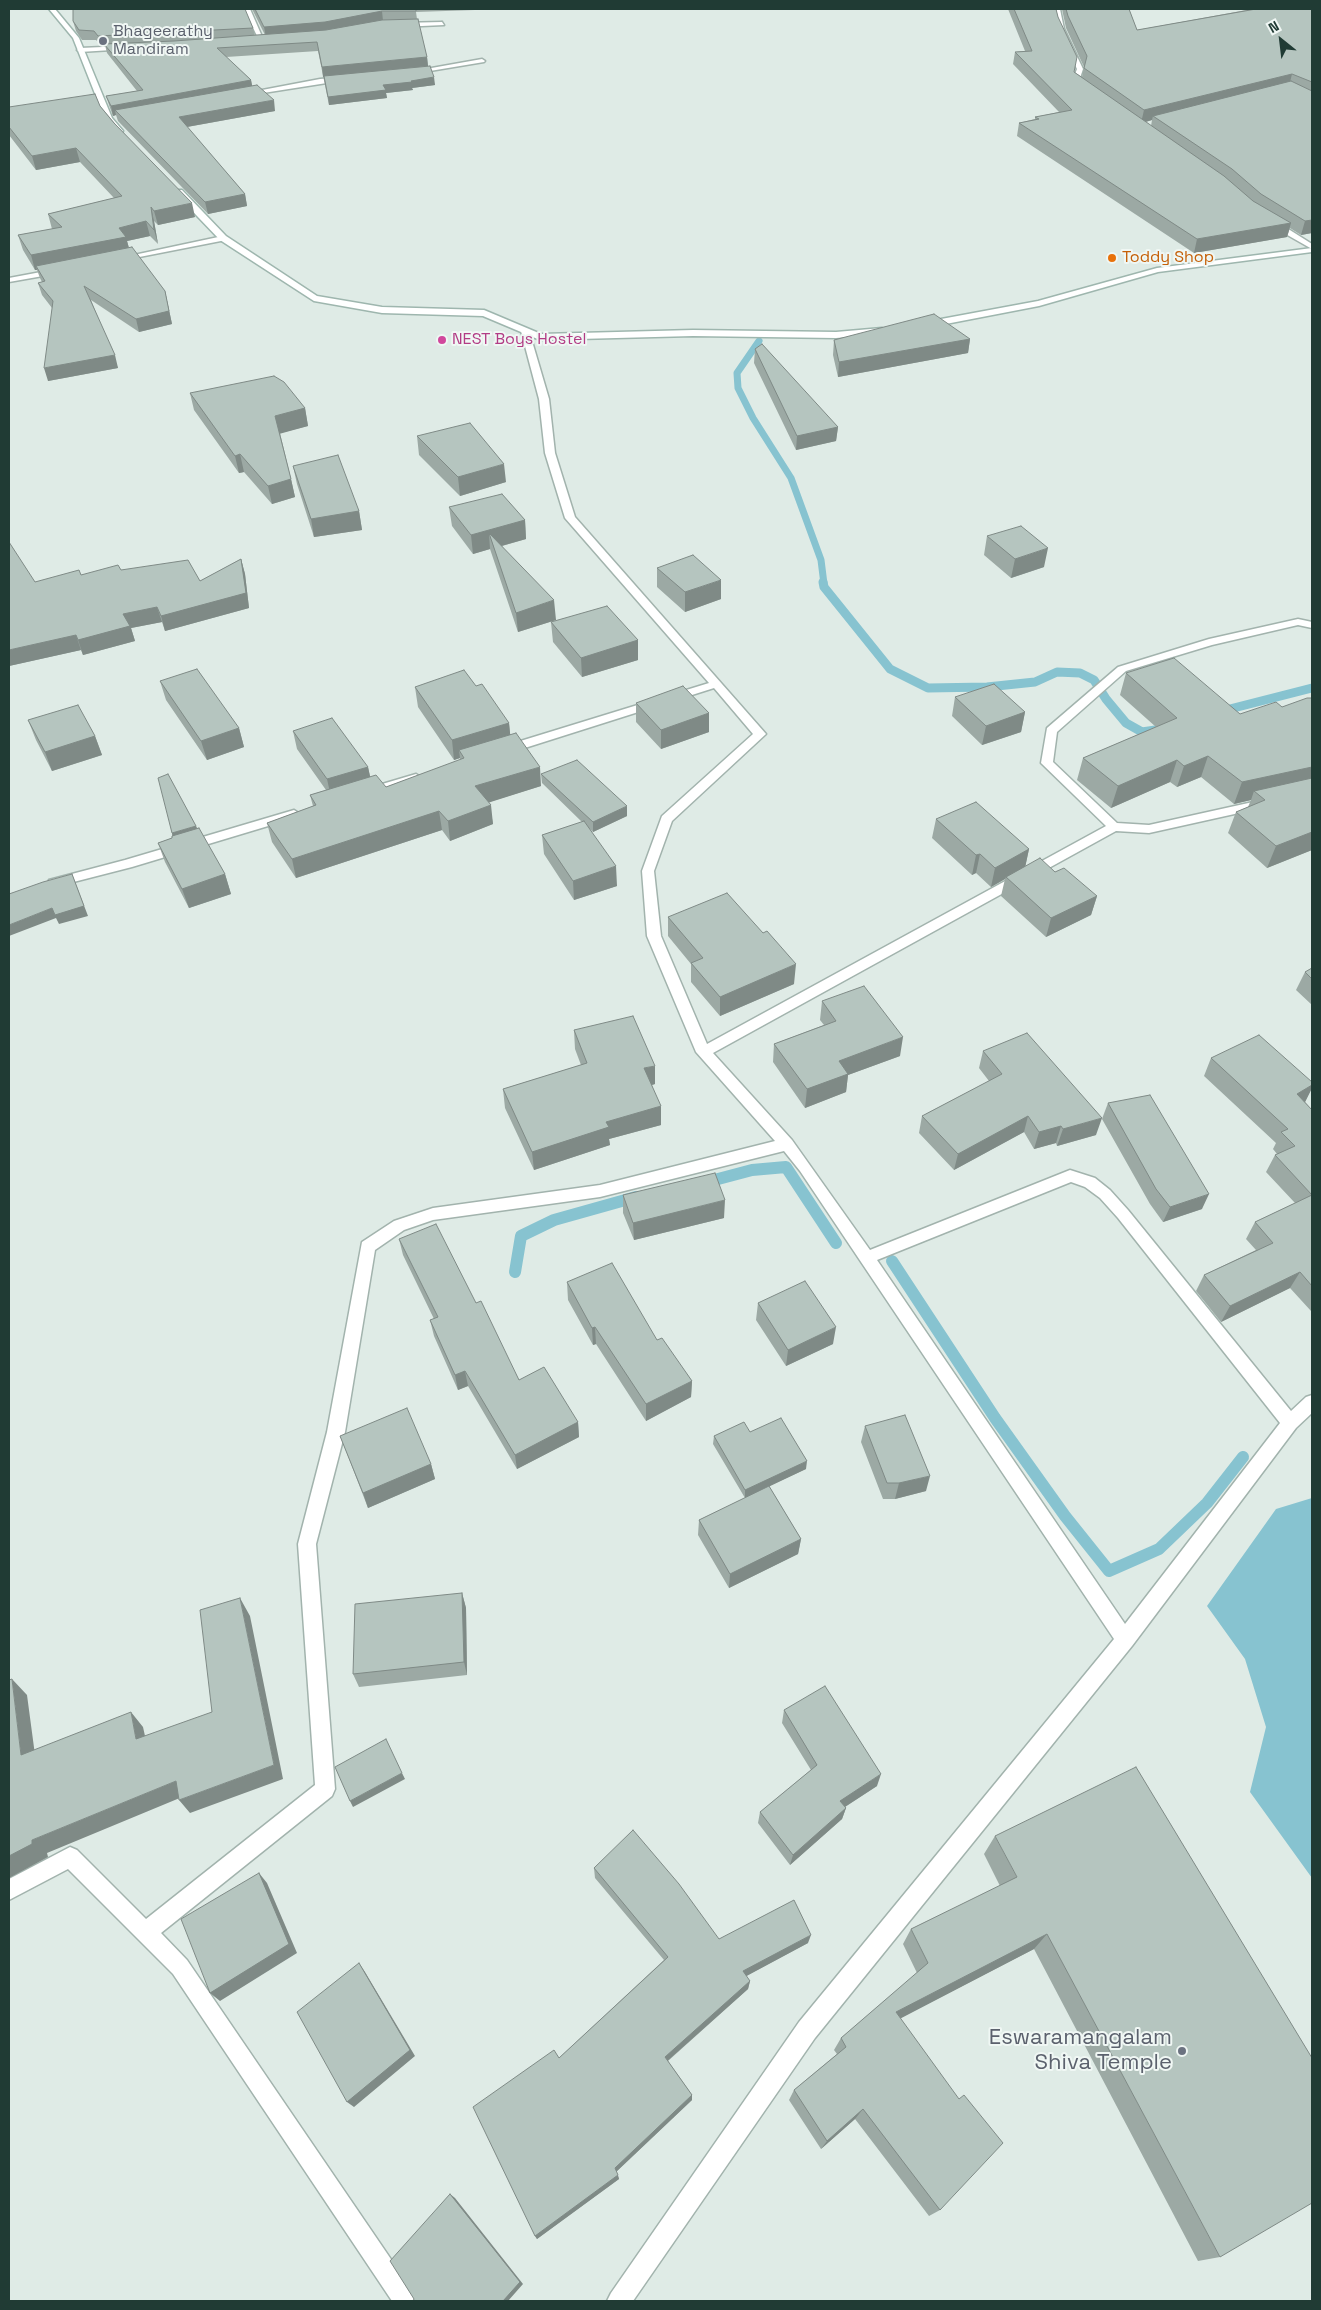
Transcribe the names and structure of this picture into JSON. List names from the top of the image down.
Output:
{
  "places": [
    "Bhageerathy Mandiram",
    "Toddy Shop",
    "NEST Boys Hostel",
    "Eswaramangalam Shiva Temple"
  ],
  "north": "top left"
}
